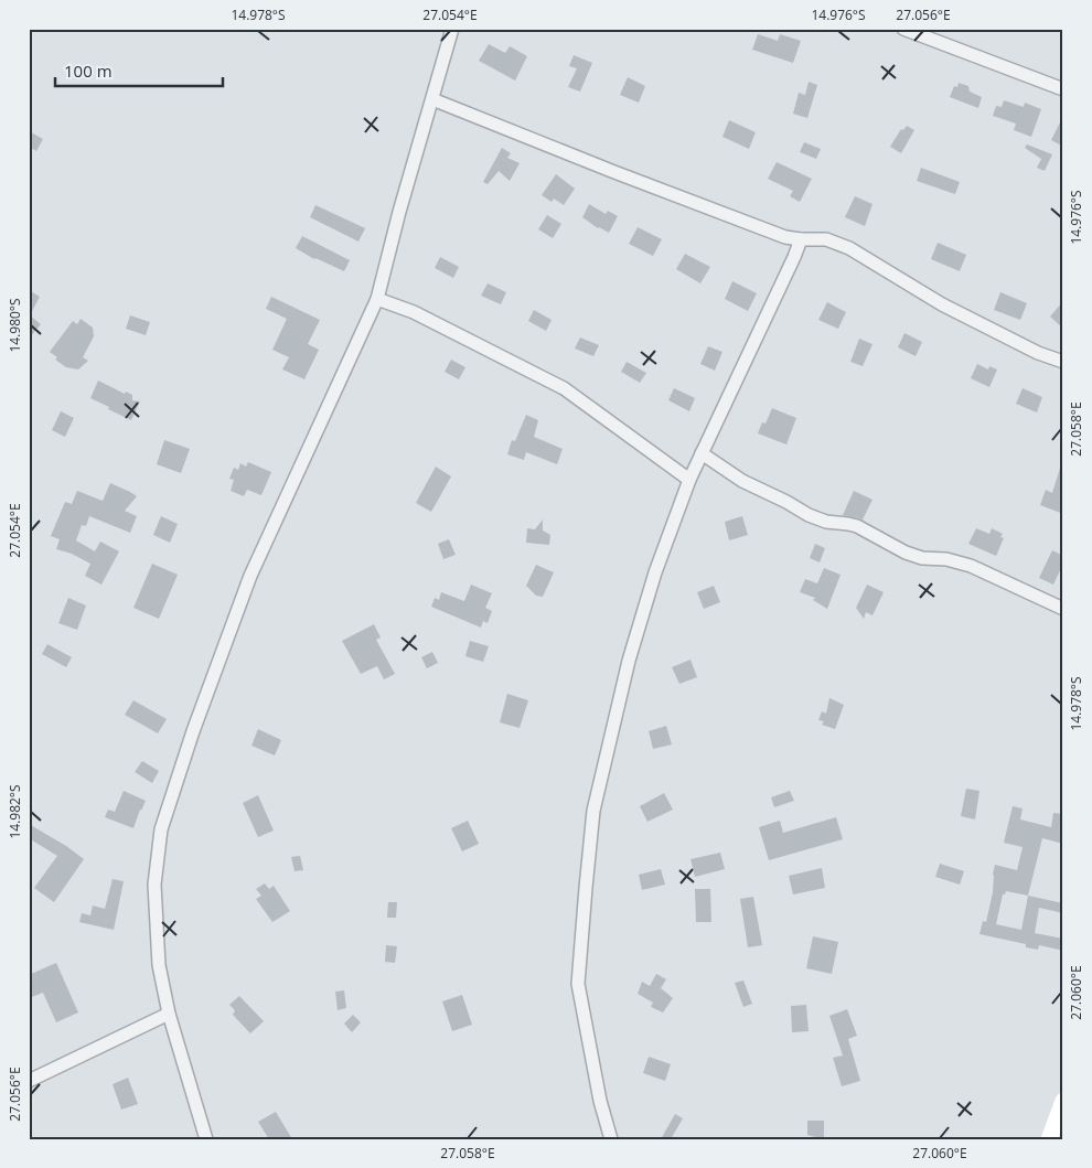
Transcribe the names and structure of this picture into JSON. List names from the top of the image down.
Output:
{
  "scale_bar": "100 m",
  "coordinates": [
    "14.978°S",
    "27.054°E",
    "14.976°S",
    "27.056°E",
    "14.980°S",
    "27.058°E",
    "14.982°S",
    "27.060°E"
  ]
}
